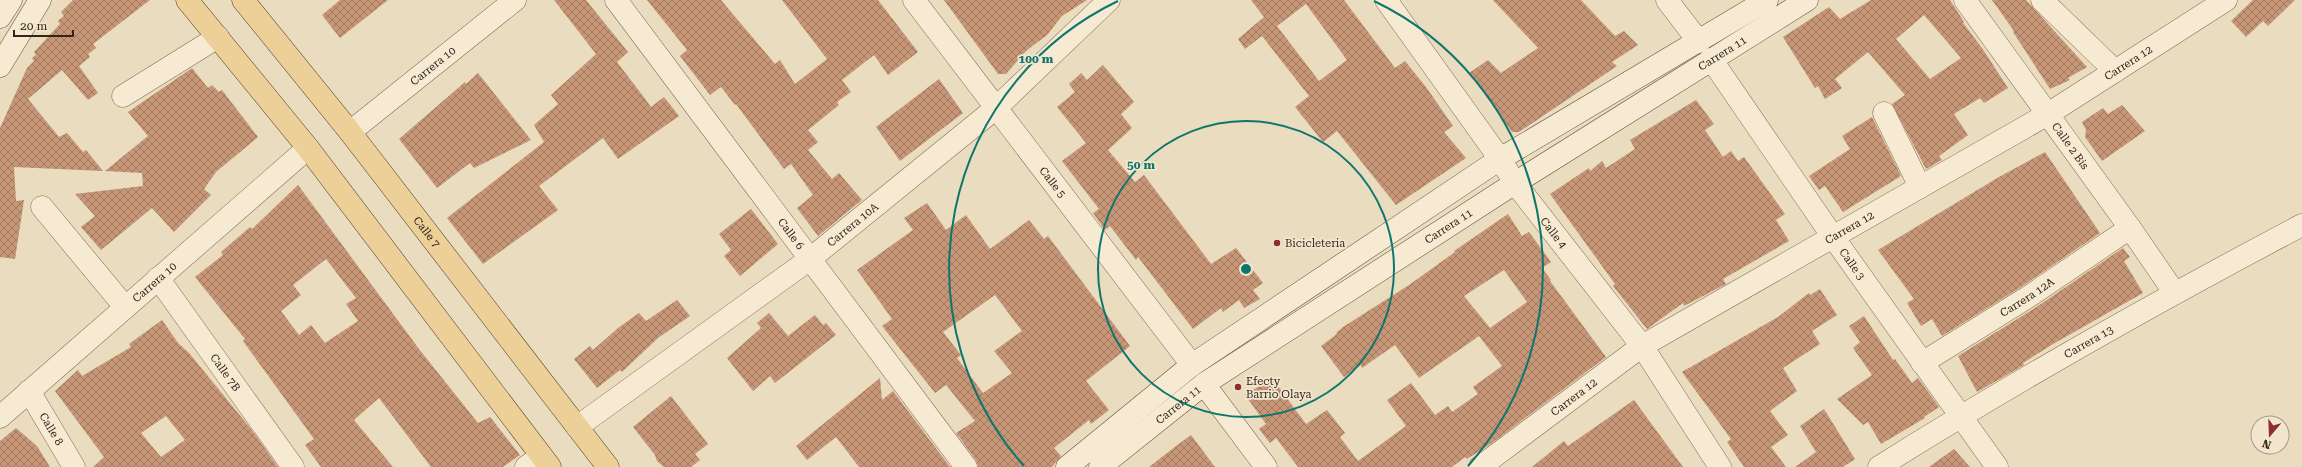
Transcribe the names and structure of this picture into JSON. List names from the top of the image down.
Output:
{
  "streets": {
    "main road": ["Calle 7"],
    "street": [
      "Carrera 11",
      "Carrera 12",
      "Carrera 10",
      "Calle 2 Bis",
      "Calle 5",
      "Carrera 10A",
      "Calle 6",
      "Calle 4",
      "Calle 3",
      "Carrera 12A",
      "Carrera 13",
      "Calle 7B",
      "Calle 8"
    ]
  },
  "crossings": [
    ["Carrera 11", "Calle 5"],
    ["Carrera 11", "Calle 4"],
    ["Carrera 11", "Calle 3"],
    ["Carrera 12", "Calle 2 Bis"],
    ["Carrera 12", "Calle 4"],
    ["Carrera 12", "Calle 3"],
    ["Carrera 10", "Calle 7"],
    ["Carrera 10", "Calle 7B"],
    ["Carrera 10", "Calle 8"],
    ["Calle 2 Bis", "Carrera 12A"],
    ["Calle 2 Bis", "Carrera 13"],
    ["Calle 5", "Carrera 10A"],
    ["Carrera 10A", "Calle 7"],
    ["Carrera 10A", "Calle 6"],
    ["Calle 3", "Carrera 12A"],
    ["Calle 3", "Carrera 13"]
  ],
  "places": ["Bicicleteria", "Efecty Barrio Olaya"],
  "scale_bar": "20 m",
  "north": "bottom",
  "rings": ["100 m", "50 m"]
}
